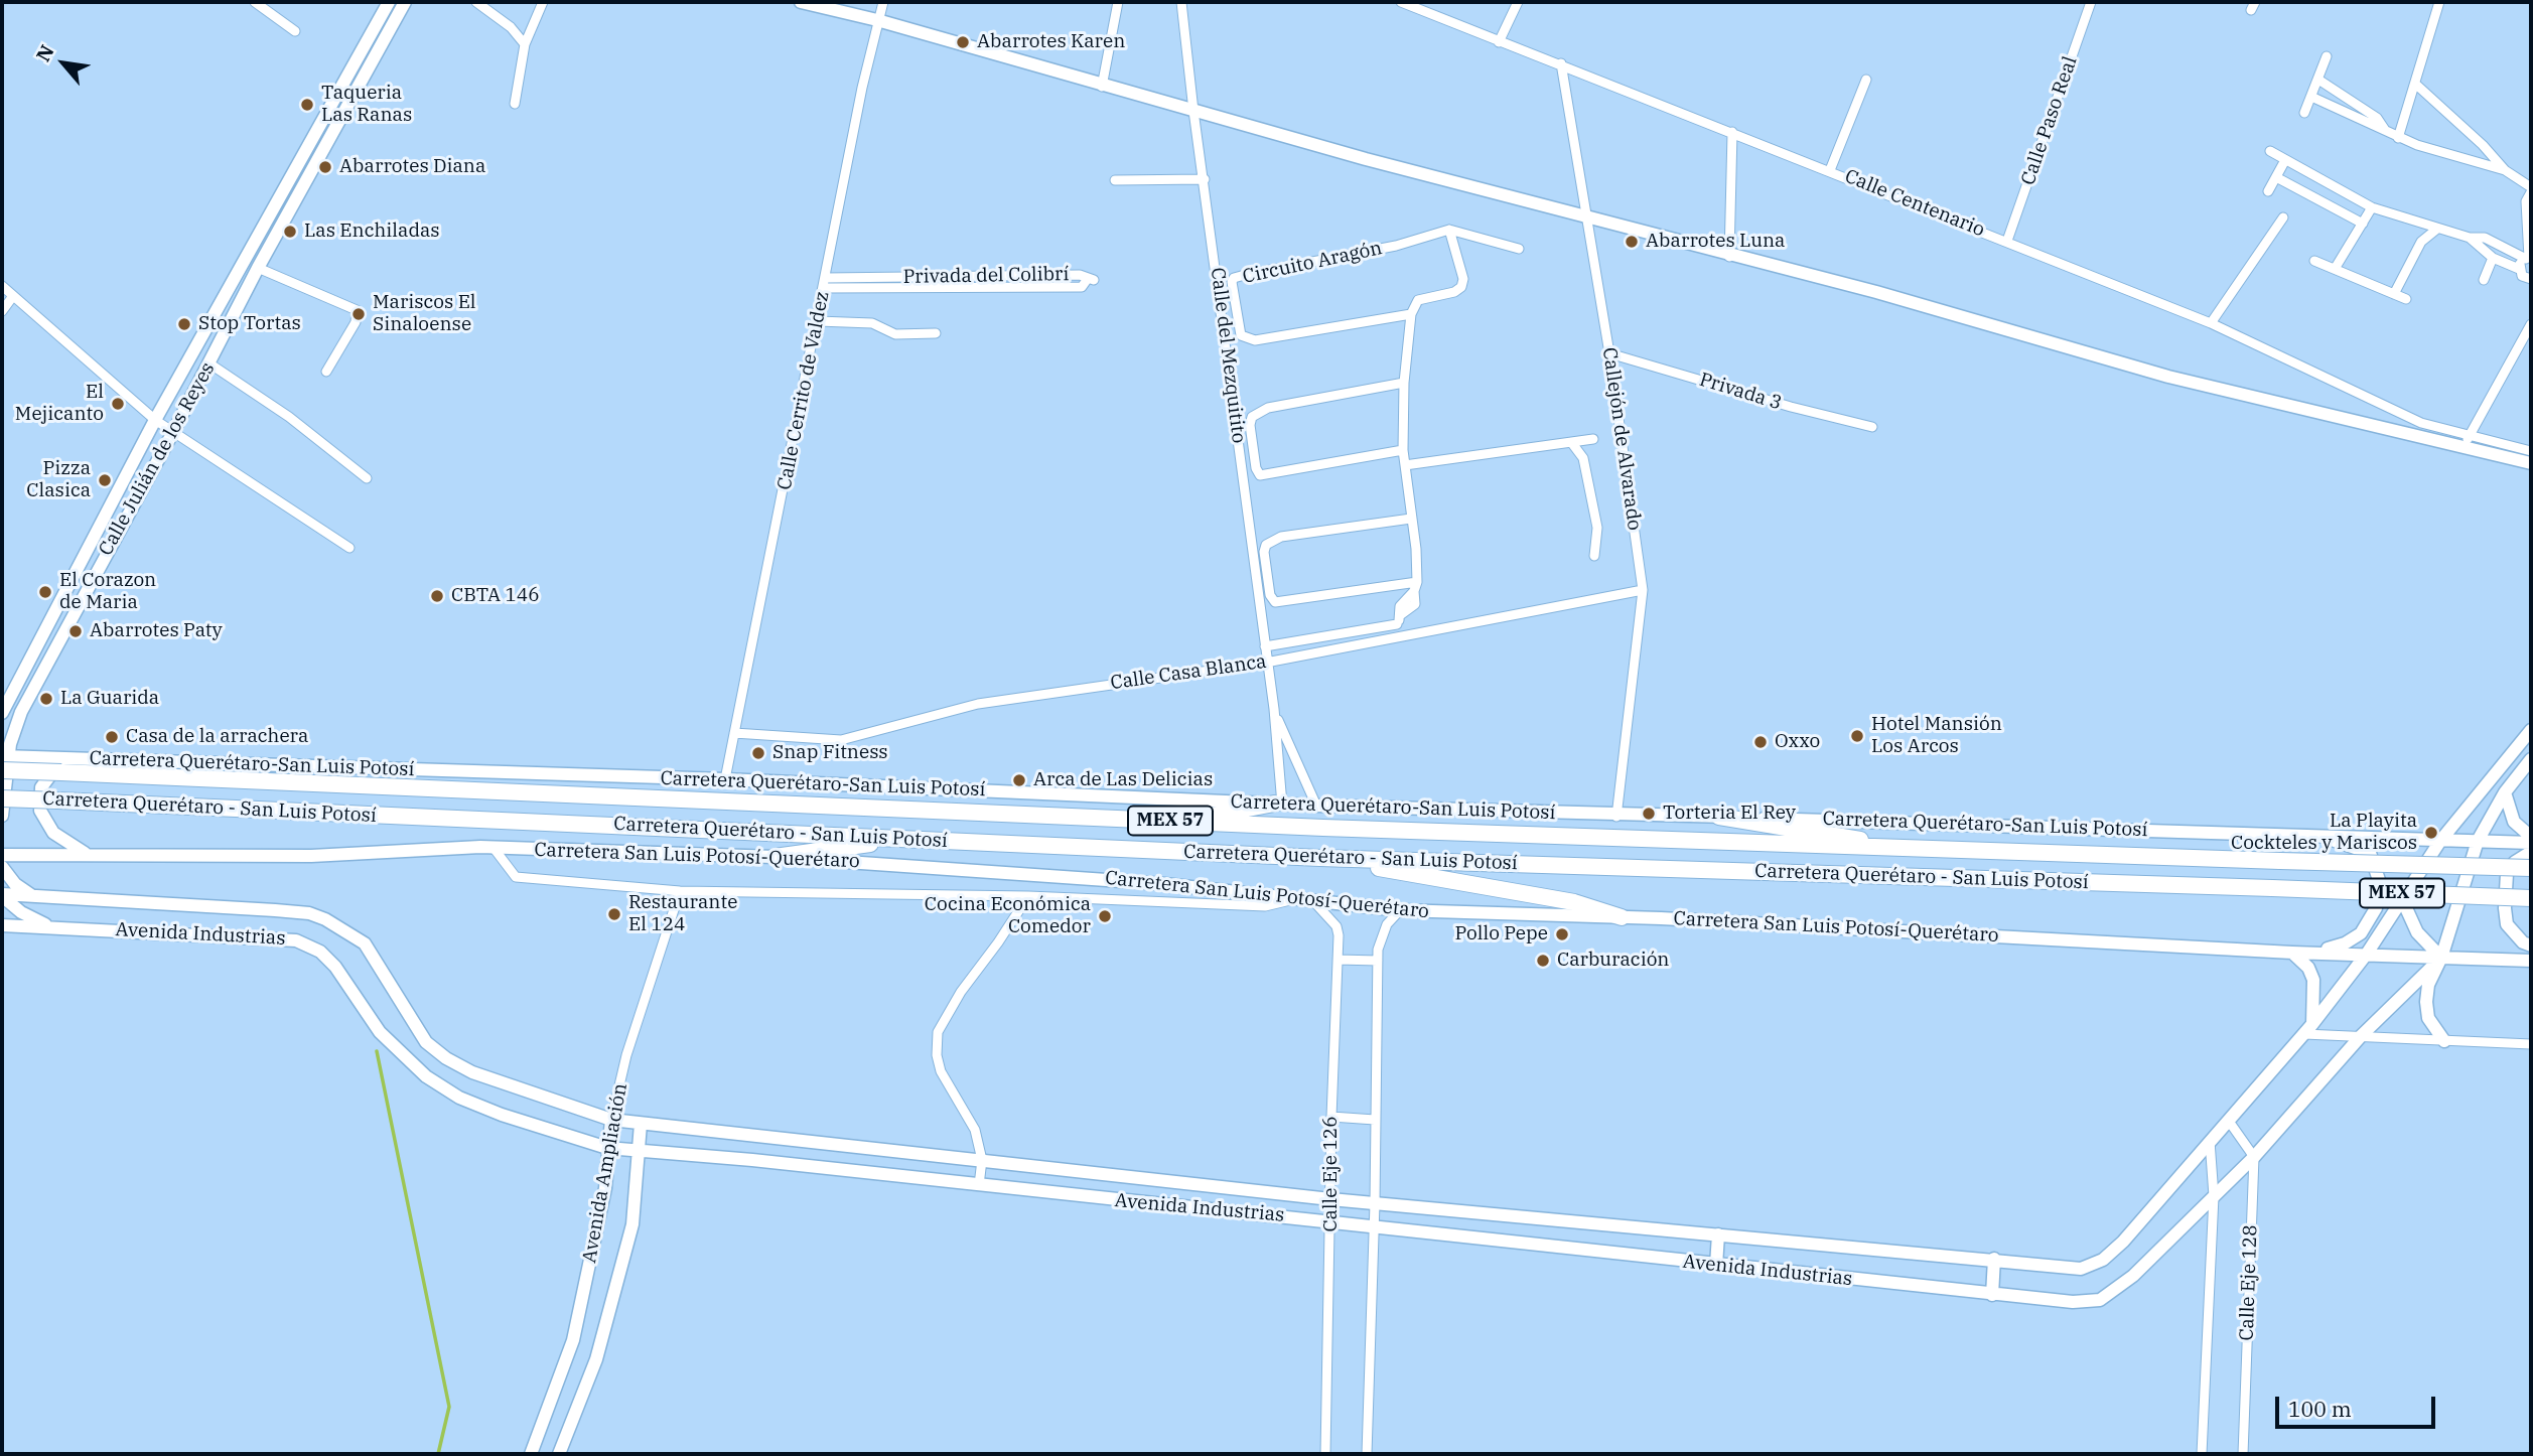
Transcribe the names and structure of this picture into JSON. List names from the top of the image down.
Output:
{
  "streets": {
    "highway": ["Carretera Querétaro - San Luis Potosí", "MEX 57"],
    "main road": [
      "Calle Julián de los Reyes",
      "Carretera Querétaro-San Luis Potosí",
      "Carretera San Luis Potosí-Querétaro",
      "Avenida Industrias",
      "Avenida Ampliación"
    ],
    "street": [
      "Calle Paso Real",
      "Calle Centenario",
      "Circuito Aragón",
      "Privada del Colibrí",
      "Calle del Mezquitito",
      "Calle Cerrito de Valdez",
      "Privada 3",
      "Callejón de Alvarado",
      "Calle Casa Blanca",
      "Calle Eje 126",
      "Calle Eje 128"
    ]
  },
  "crossings": [
    ["Calle Paso Real", "Calle Centenario"],
    ["Calle Centenario", "Callejón de Alvarado"],
    ["Privada del Colibrí", "Calle Cerrito de Valdez"],
    ["Calle del Mezquitito", "Calle Casa Blanca"],
    ["Calle del Mezquitito", "Carretera Querétaro-San Luis Potosí"],
    ["Calle Cerrito de Valdez", "Calle Casa Blanca"],
    ["Calle Cerrito de Valdez", "Carretera Querétaro-San Luis Potosí"],
    ["Privada 3", "Callejón de Alvarado"],
    ["Callejón de Alvarado", "Calle Casa Blanca"],
    ["Callejón de Alvarado", "Carretera Querétaro-San Luis Potosí"],
    ["Calle Julián de los Reyes", "Carretera Querétaro-San Luis Potosí"],
    ["Calle Julián de los Reyes", "Carretera Querétaro - San Luis Potosí"],
    ["Carretera Querétaro-San Luis Potosí", "Carretera Querétaro - San Luis Potosí"],
    ["Carretera Querétaro-San Luis Potosí", "Avenida Industrias"],
    ["Carretera San Luis Potosí-Querétaro", "Avenida Industrias"],
    ["Carretera San Luis Potosí-Querétaro", "Calle Eje 126"],
    ["Avenida Industrias", "Avenida Ampliación"],
    ["Avenida Industrias", "Calle Eje 126"],
    ["Avenida Industrias", "Calle Eje 128"]
  ],
  "places": [
    "Abarrotes Karen",
    "Taqueria Las Ranas",
    "Abarrotes Diana",
    "Las Enchiladas",
    "Abarrotes Luna",
    "Mariscos El Sinaloense",
    "Stop Tortas",
    "El Mejicanto",
    "Pizza Clasica",
    "El Corazon de Maria",
    "CBTA 146",
    "Abarrotes Paty",
    "La Guarida",
    "Hotel Mansión Los Arcos",
    "Casa de la arrachera",
    "Oxxo",
    "Snap Fitness",
    "Arca de Las Delicias",
    "Torteria El Rey",
    "La Playita Cockteles y Mariscos",
    "Restaurante El 124",
    "Cocina Económica Comedor",
    "Pollo Pepe",
    "Carburación"
  ],
  "scale_bar": "100 m",
  "north": "top left"
}
